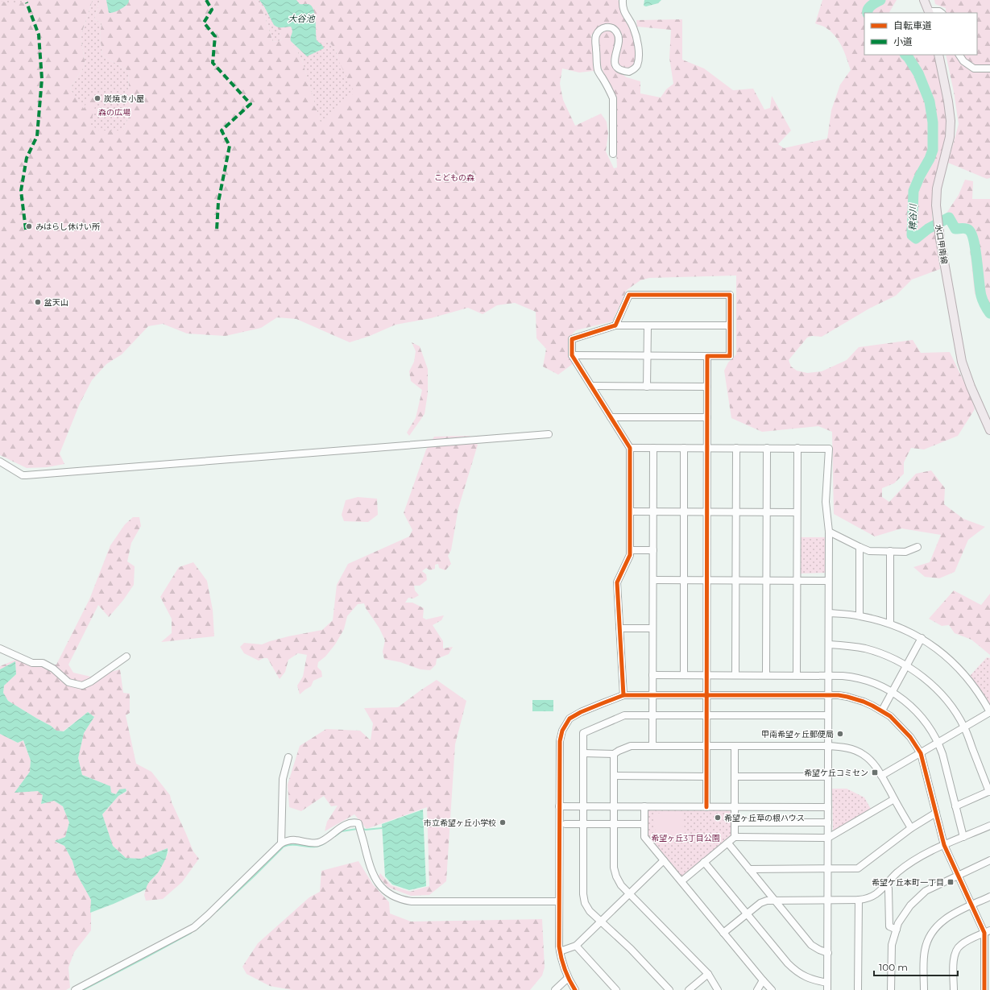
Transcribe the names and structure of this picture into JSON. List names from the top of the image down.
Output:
{
  "streets": {
    "main road": ["水口甲南線"]
  },
  "water": ["大谷池", "稗谷川"],
  "parks": ["森の広場", "こどもの森", "希望ヶ丘3丁目公園"],
  "places": {
    "other": [
      "炭焼き小屋",
      "みはらし休けい所",
      "盆天山",
      "甲南希望ヶ丘郵便局",
      "希望ヶ丘草の根ハウス",
      "市立希望ヶ丘小学校"
    ],
    "transit": ["希望ケ丘コミセン", "希望ケ丘本町一丁目"]
  },
  "legend": ["自転車道", "小道"],
  "scale_bar": "100 m"
}
